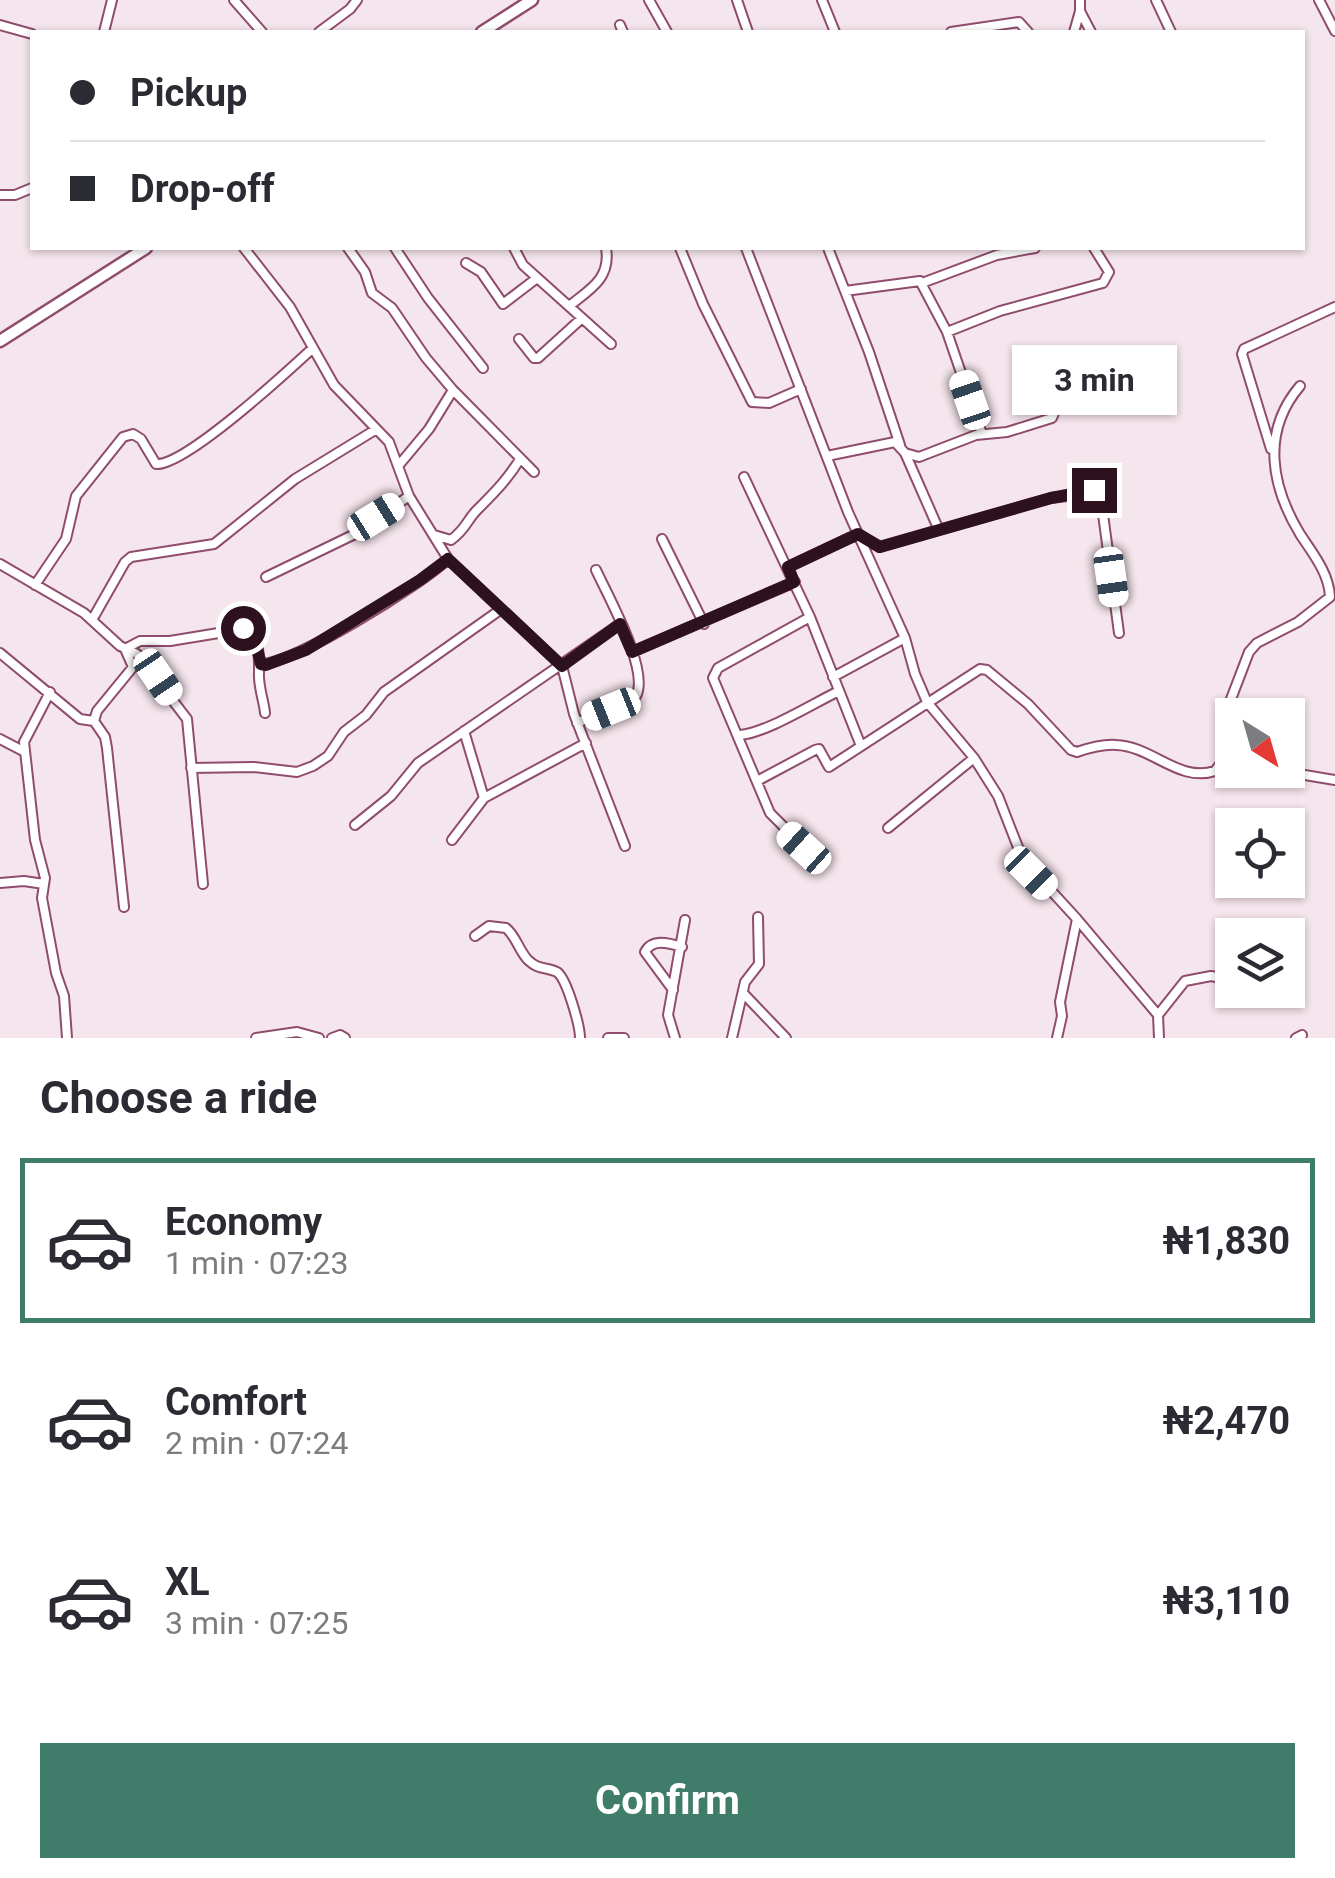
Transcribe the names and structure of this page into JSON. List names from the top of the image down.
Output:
{
  "north": "bottom right",
  "page": {
    "banner": ["Pickup", "Drop-off"],
    "bubble": "3 min",
    "heading": "Choose a ride",
    "list": [
      {
        "name": "Economy",
        "note": "1 min · 07:23",
        "value": "₦1,830"
      },
      {
        "name": "Comfort",
        "note": "2 min · 07:24",
        "value": "₦2,470"
      },
      {
        "name": "XL",
        "note": "3 min · 07:25",
        "value": "₦3,110"
      }
    ],
    "buttons": "Confirm"
  }
}
